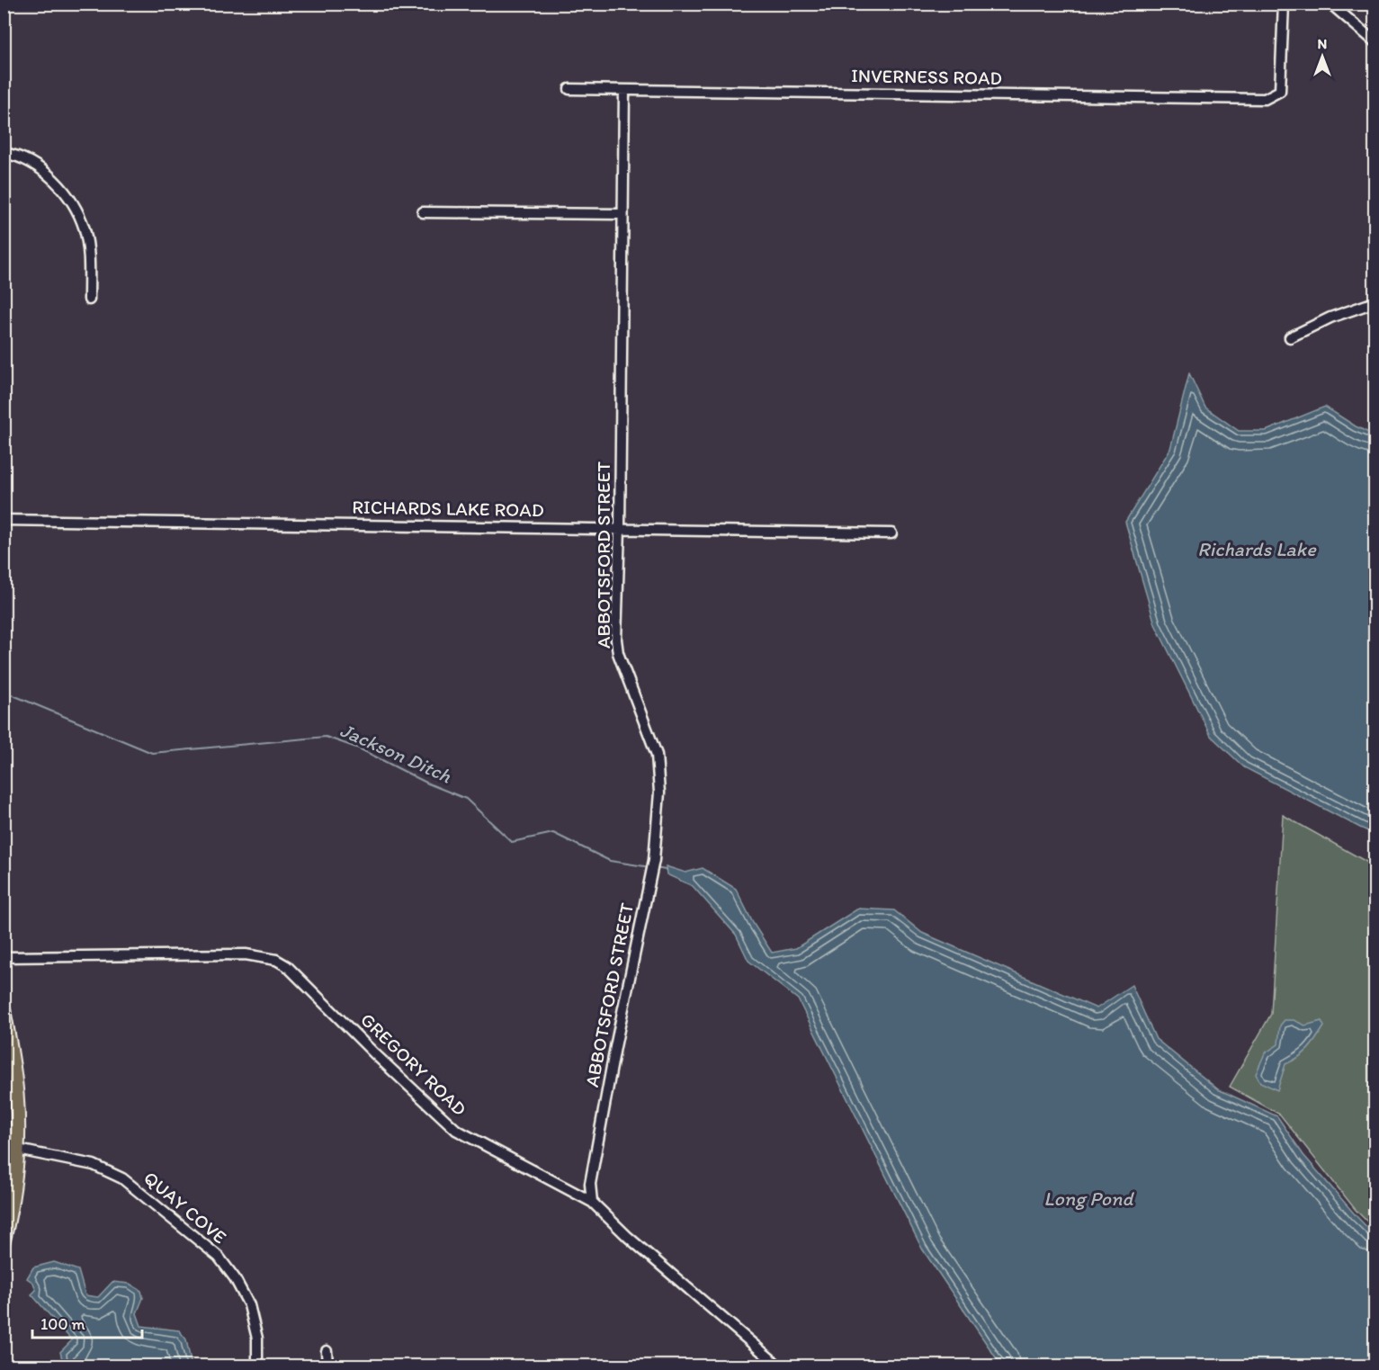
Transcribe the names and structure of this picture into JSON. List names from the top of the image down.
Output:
{
  "streets": {
    "street": [
      "INVERNESS ROAD",
      "RICHARDS LAKE ROAD",
      "ABBOTSFORD STREET",
      "GREGORY ROAD",
      "QUAY COVE"
    ]
  },
  "crossings": [
    ["INVERNESS ROAD", "ABBOTSFORD STREET"],
    ["RICHARDS LAKE ROAD", "ABBOTSFORD STREET"],
    ["ABBOTSFORD STREET", "GREGORY ROAD"]
  ],
  "water": ["Richards Lake", "Jackson Ditch", "Long Pond"],
  "scale_bar": "100 m",
  "north": "top"
}
